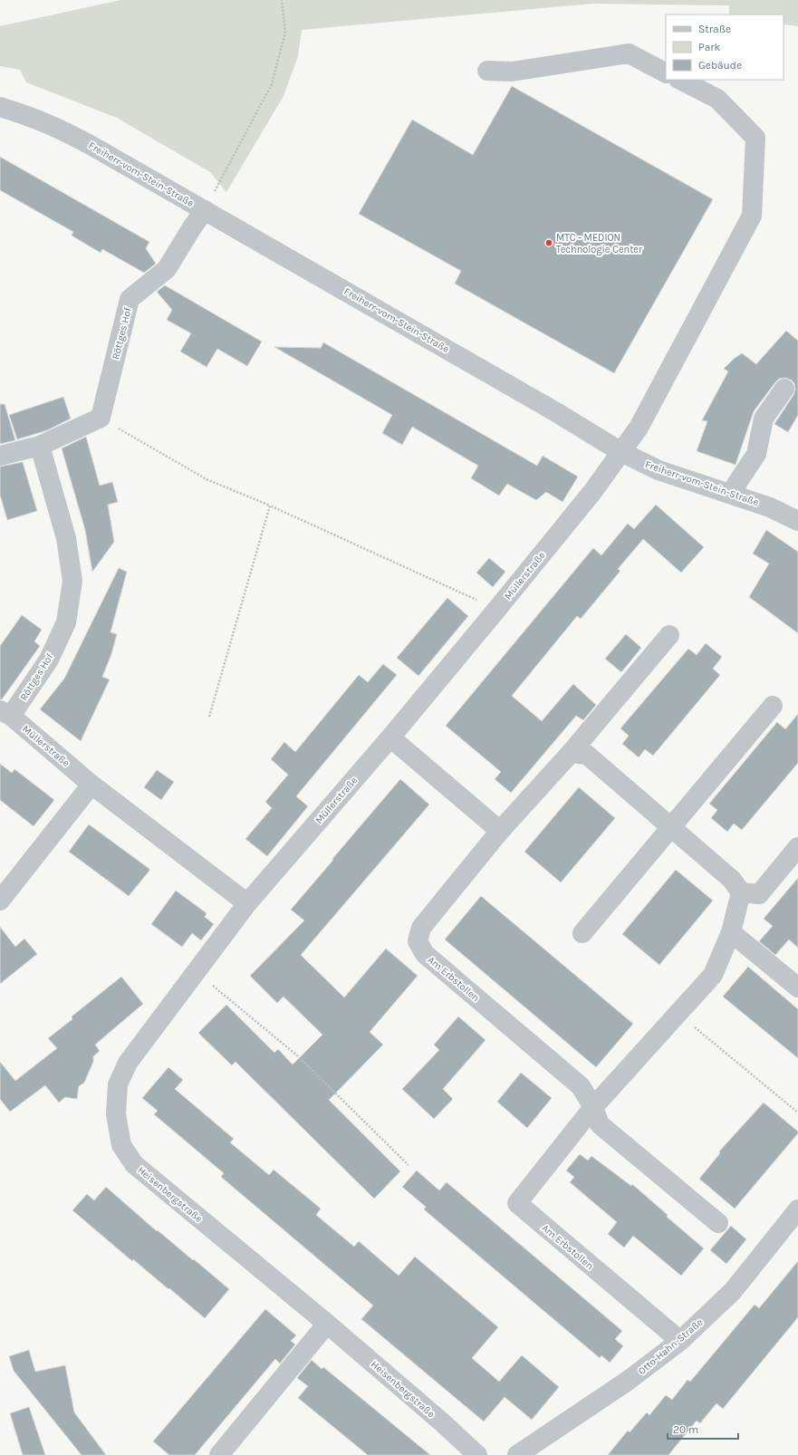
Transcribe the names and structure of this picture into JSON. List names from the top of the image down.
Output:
{
  "streets": {
    "street": [
      "Freiherr-vom-Stein-Straße",
      "Röttges Hof",
      "Müllerstraße",
      "Am Erbstollen",
      "Heisenbergstraße",
      "Otto-Hahn-Straße"
    ]
  },
  "crossings": [
    ["Freiherr-vom-Stein-Straße", "Röttges Hof"],
    ["Freiherr-vom-Stein-Straße", "Müllerstraße"],
    ["Röttges Hof", "Müllerstraße"],
    ["Müllerstraße", "Heisenbergstraße"],
    ["Am Erbstollen", "Otto-Hahn-Straße"]
  ],
  "places": ["MTC - MEDION Technologie Center"],
  "legend": ["Straße", "Park", "Gebäude"],
  "scale_bar": "20 m"
}
